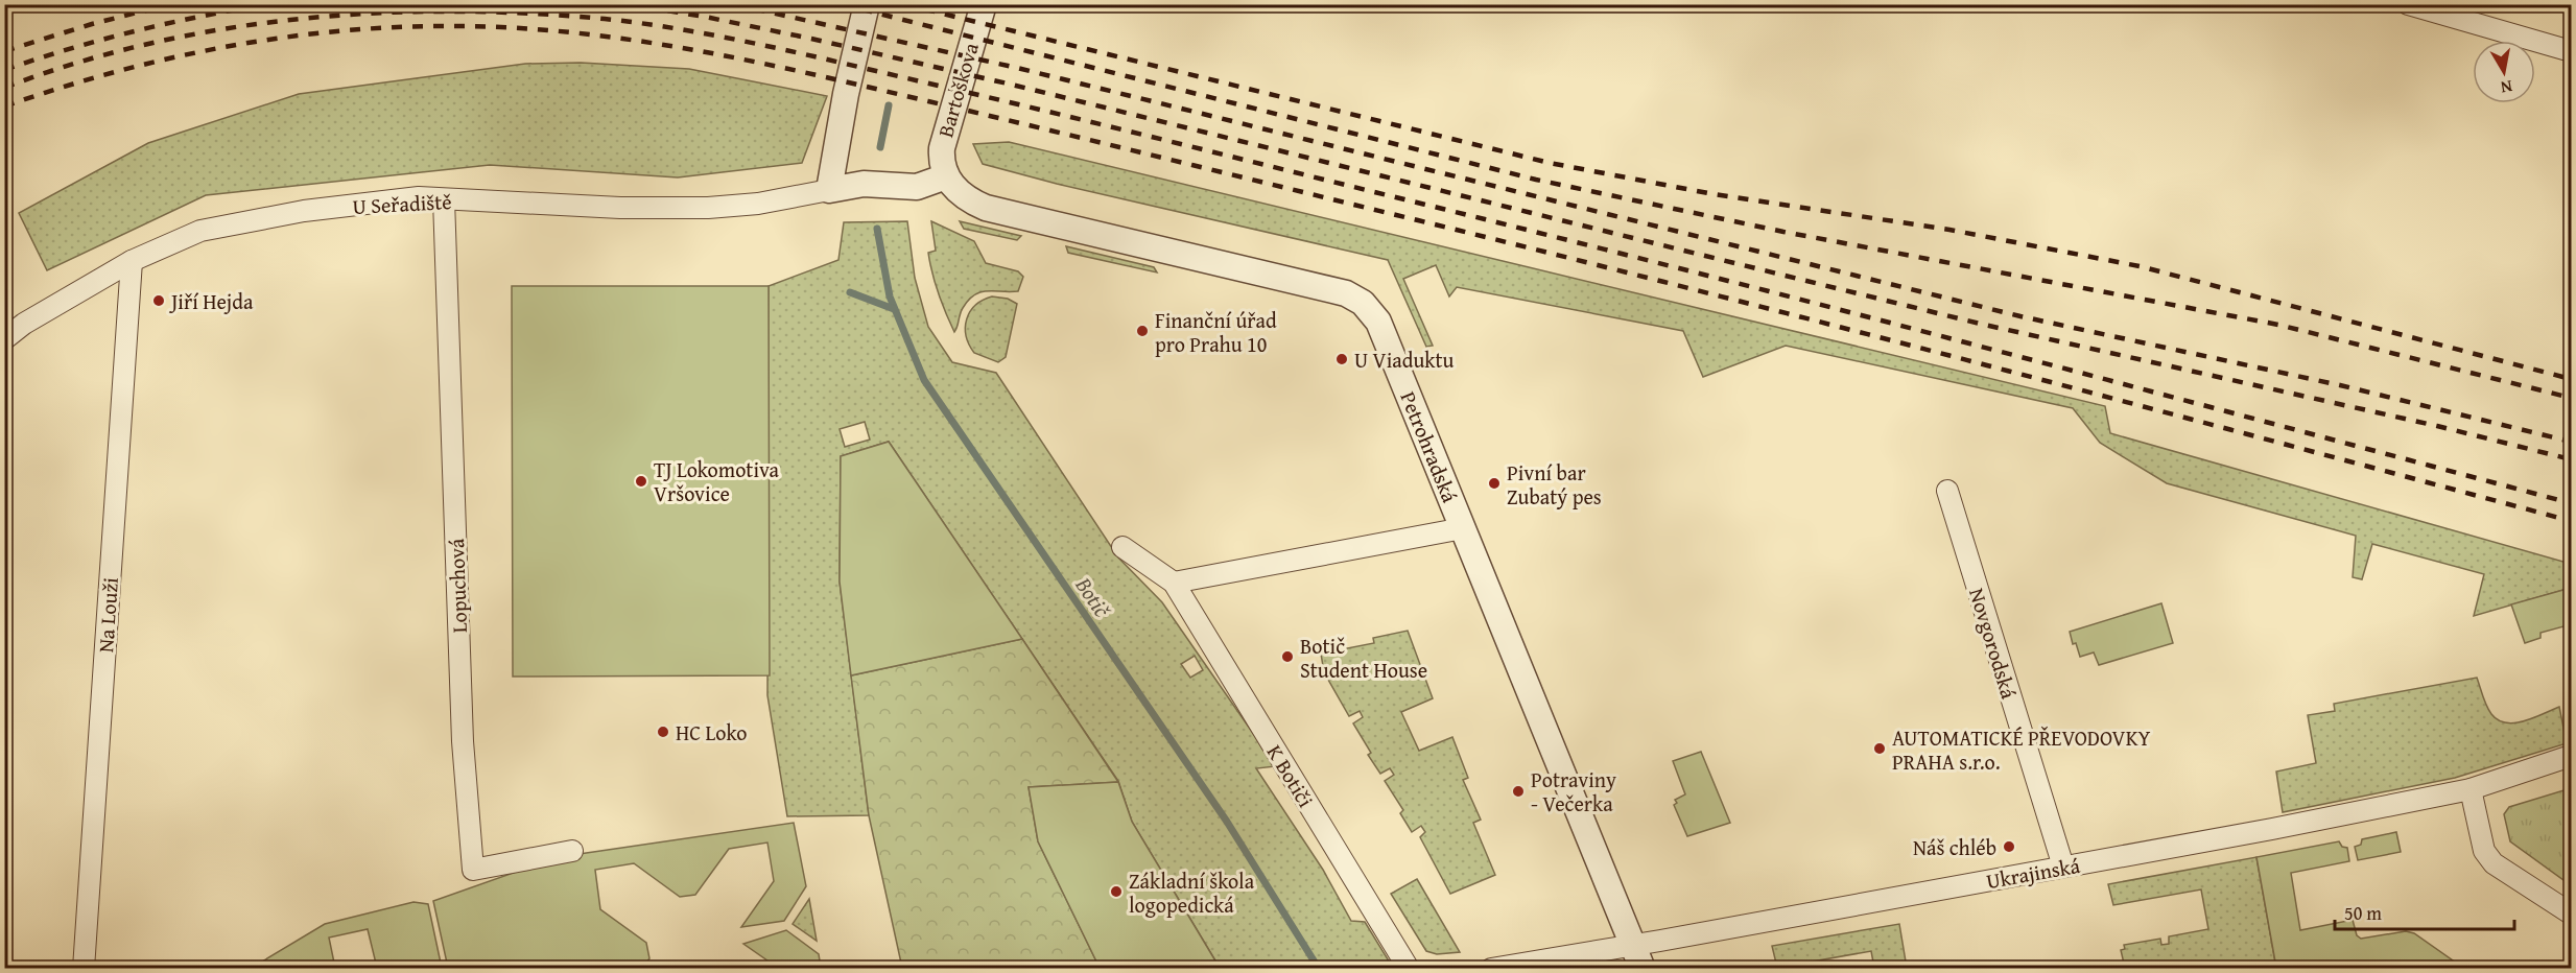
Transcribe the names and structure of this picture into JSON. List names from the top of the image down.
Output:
{
  "streets": {
    "street": [
      "Bartoškova",
      "U Seřadiště",
      "Petrohradská",
      "Lopuchová",
      "Na Louži",
      "Novgorodská",
      "K Botiči",
      "Ukrajinská"
    ]
  },
  "crossings": [
    ["Bartoškova", "Petrohradská"],
    ["U Seřadiště", "Lopuchová"],
    ["U Seřadiště", "Na Louži"],
    ["Petrohradská", "Ukrajinská"],
    ["Novgorodská", "Ukrajinská"]
  ],
  "water": ["Botič"],
  "places": [
    "Jiří Hejda",
    "Finanční úřad pro Prahu 10",
    "U Viaduktu",
    "TJ Lokomotiva Vršovice",
    "Pivní bar Zubatý pes",
    "Botič Student House",
    "HC Loko",
    "AUTOMATICKÉ PŘEVODOVKY PRAHA s.r.o.",
    "Potraviny - Večerka",
    "Náš chléb",
    "Základní škola logopedická"
  ],
  "scale_bar": "50 m",
  "north": "bottom"
}
